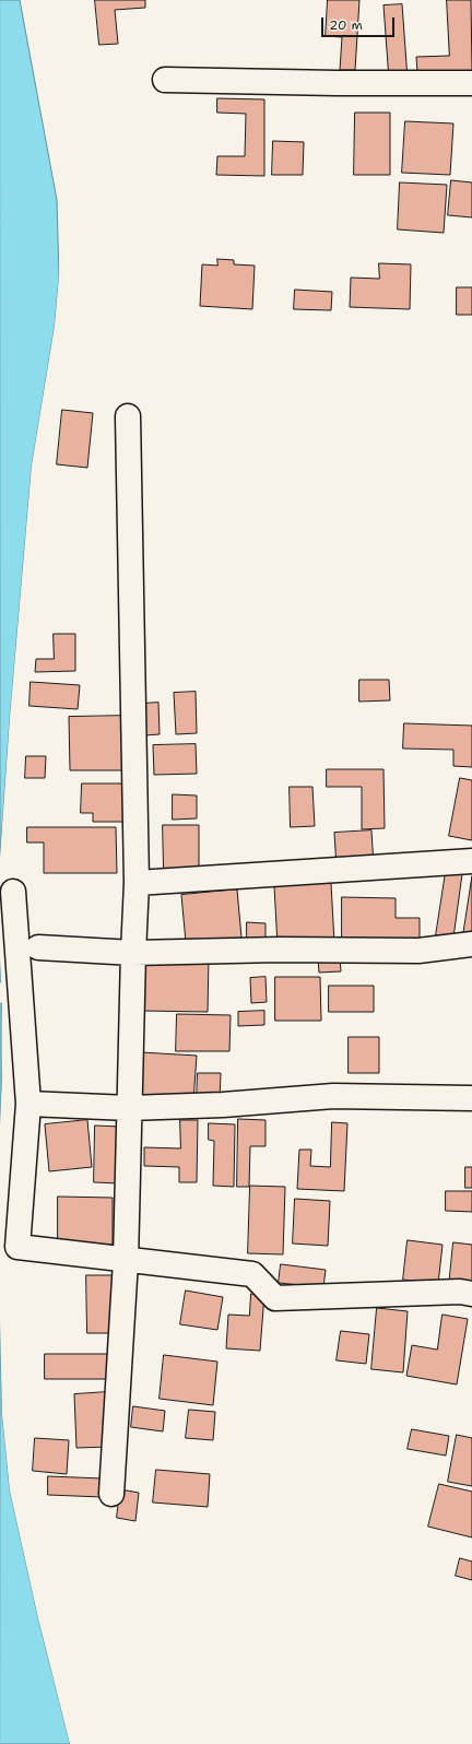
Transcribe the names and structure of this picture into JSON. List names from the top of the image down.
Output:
{
  "scale_bar": "20 m"
}
